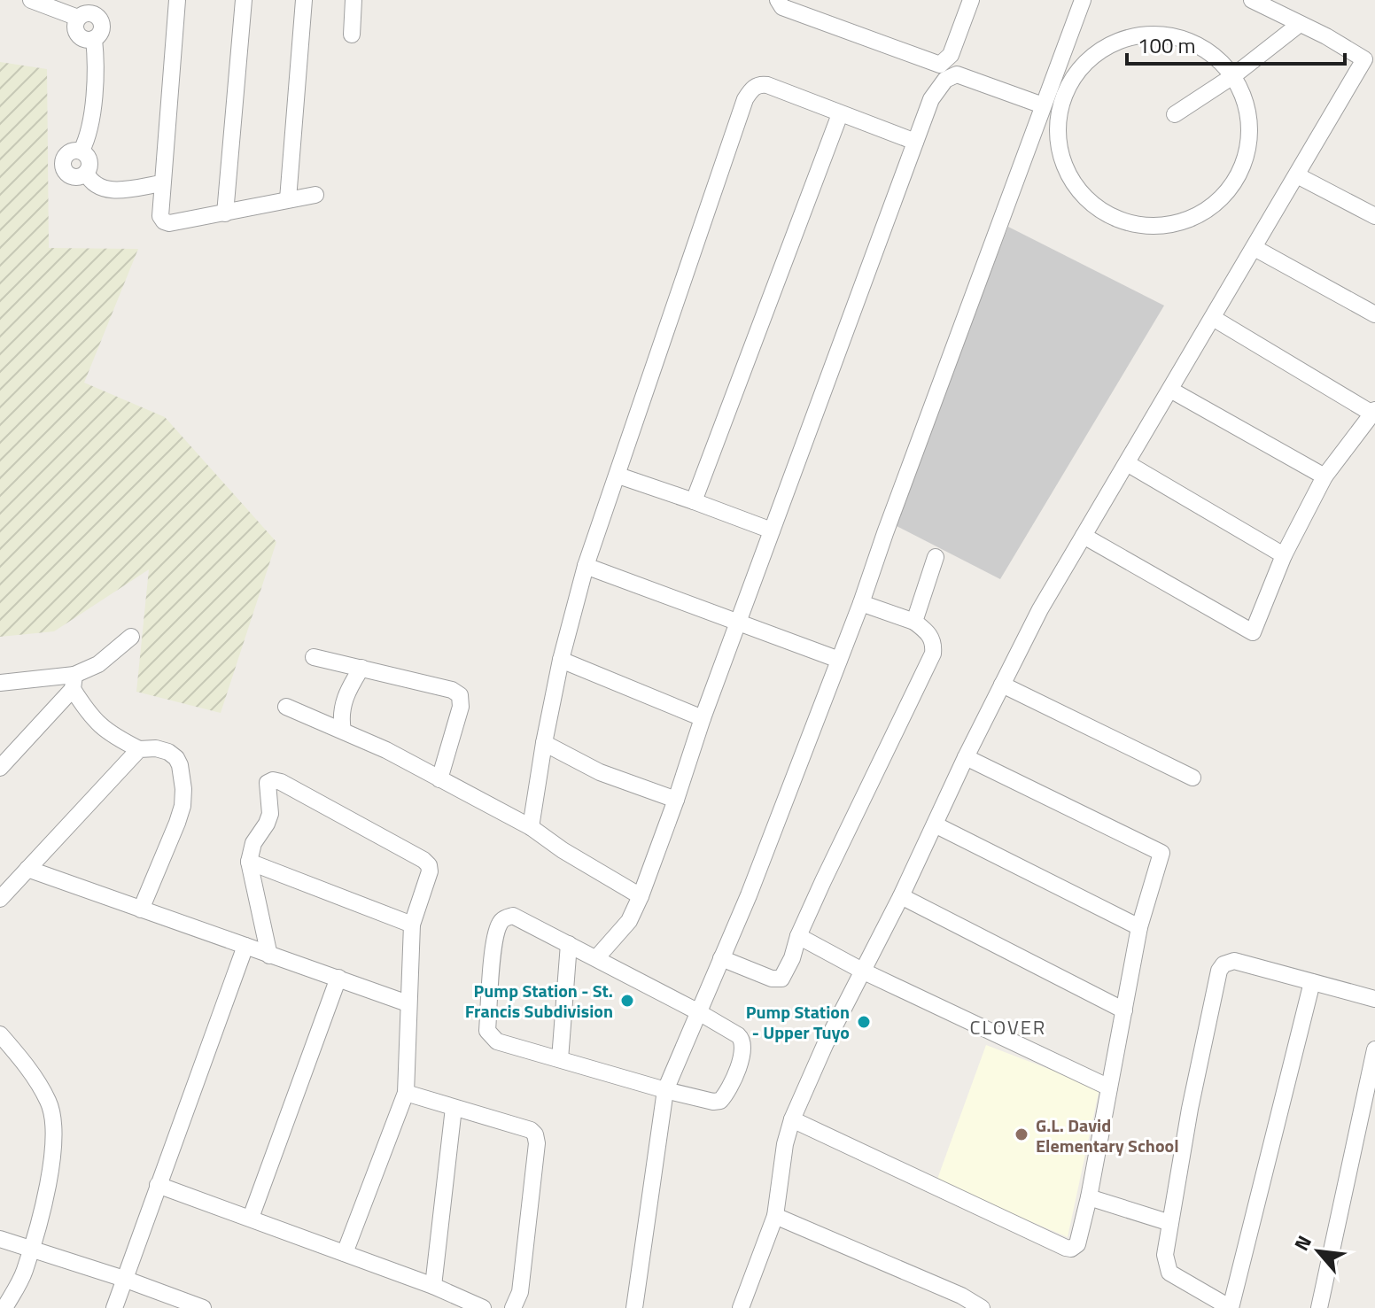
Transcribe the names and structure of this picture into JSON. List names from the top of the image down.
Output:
{
  "districts": ["CLOVER"],
  "places": ["Pump Station - St. Francis Subdivision", "Pump Station - Upper Tuyo", "G.L. David Elementary School"],
  "scale_bar": "100 m",
  "north": "top left"
}
